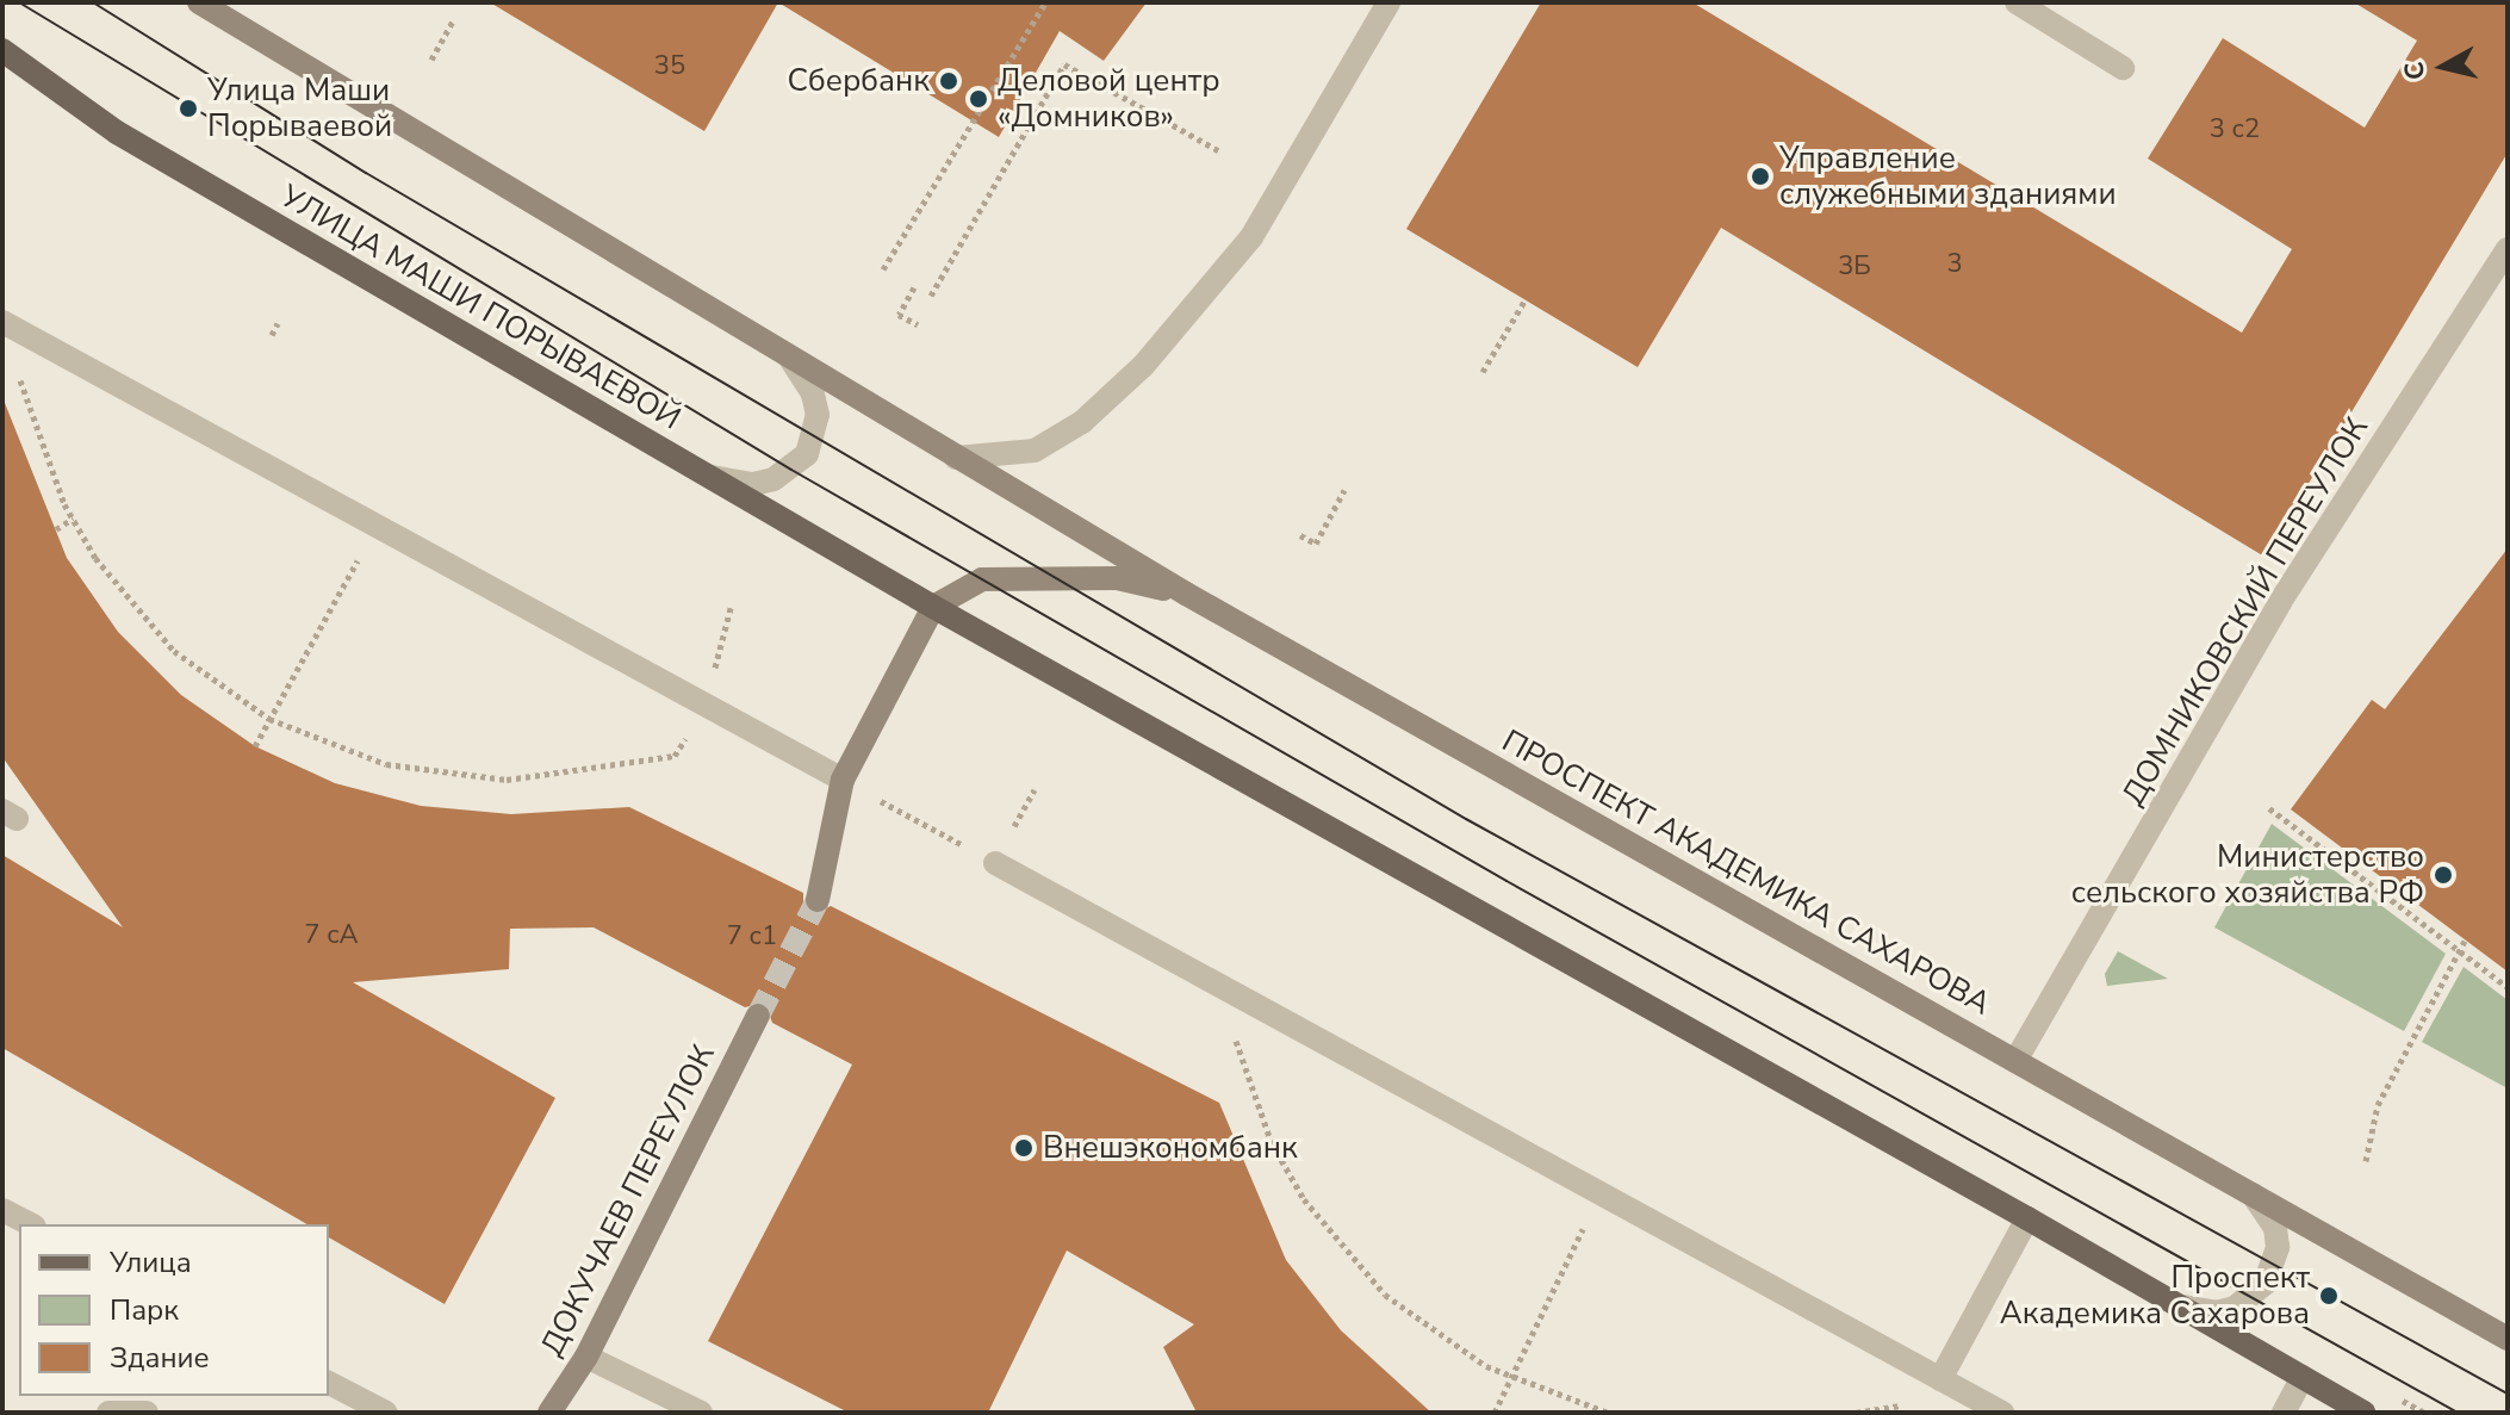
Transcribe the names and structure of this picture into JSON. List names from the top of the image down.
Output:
{
  "streets": {
    "main road": ["УЛИЦА МАШИ ПОРЫВАЕВОЙ", "ПРОСПЕКТ АКАДЕМИКА САХАРОВА", "ДОКУЧАЕВ ПЕРЕУЛОК"],
    "street": ["ДОМНИКОВСКИЙ ПЕРЕУЛОК"]
  },
  "crossings": [
    ["ДОМНИКОВСКИЙ ПЕРЕУЛОК", "ПРОСПЕКТ АКАДЕМИКА САХАРОВА"]
  ],
  "places": [
    "Сбербанк",
    "Деловой центр «Домников»",
    "Улица Маши Порываевой",
    "Управление служебными зданиями",
    "Министерство сельского хозяйства РФ",
    "Внешэкономбанк",
    "Проспект Академика Сахарова"
  ],
  "house_numbers": [
    "35",
    "3 с2",
    "3",
    "3Б",
    "7 сА",
    "7 с1"
  ],
  "legend": ["Улица", "Парк", "Здание"],
  "north": "left"
}
